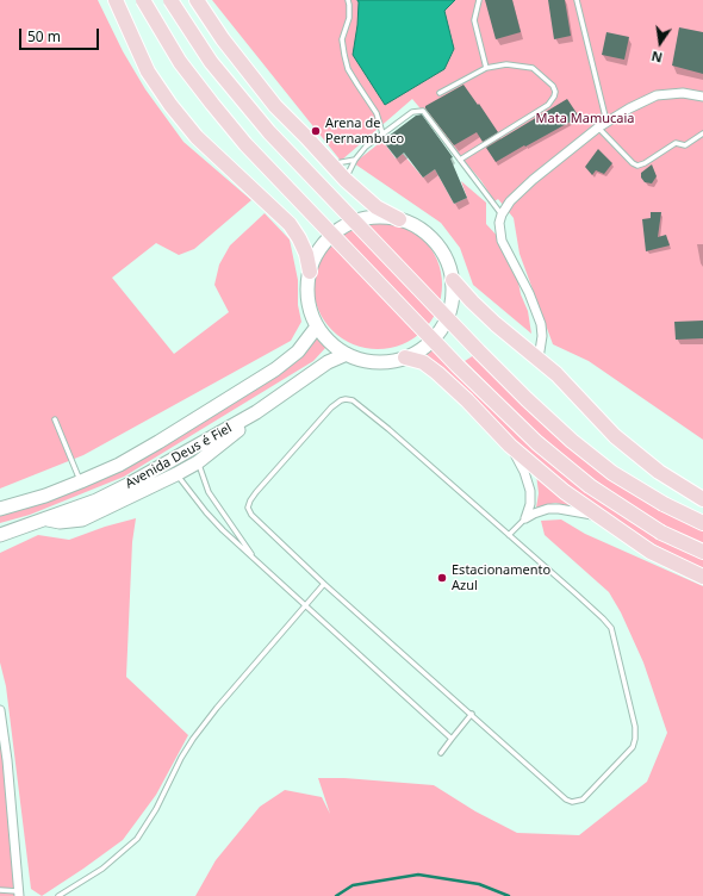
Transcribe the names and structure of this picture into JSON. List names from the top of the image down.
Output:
{
  "streets": {
    "main road": ["Avenida Deus é Fiel"]
  },
  "parks": ["Mata Mamucaia"],
  "places": ["Arena de Pernambuco", "Estacionamento Azul"],
  "scale_bar": "50 m",
  "north": "bottom"
}
